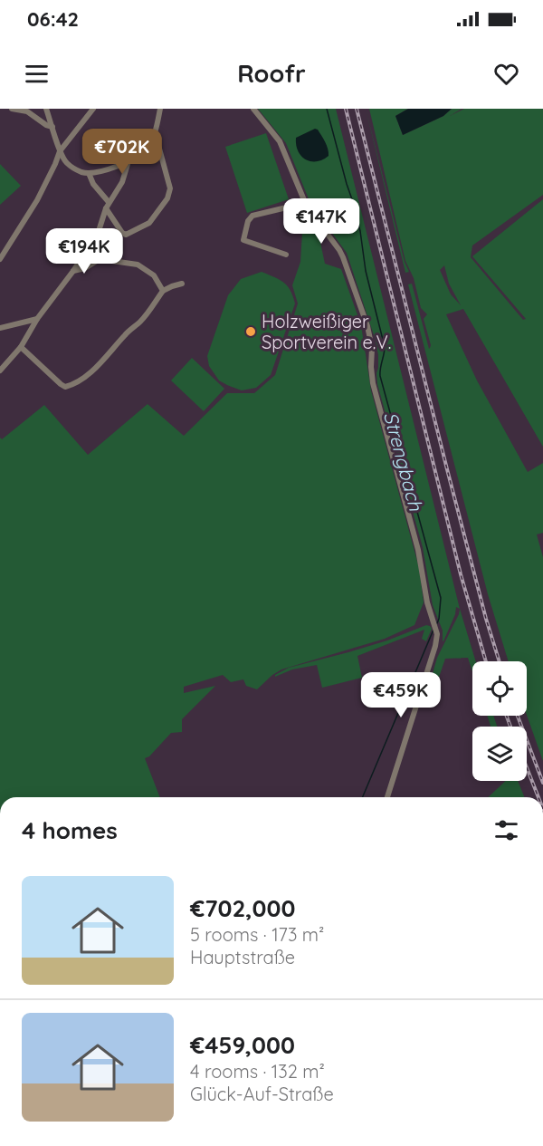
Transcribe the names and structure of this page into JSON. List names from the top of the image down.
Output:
{
  "water": ["Strengbach"],
  "places": ["Holzweißiger Sportverein e.V."],
  "page": {
    "status": "06:42",
    "header": "Roofr",
    "price": [
      "€702K",
      "€147K",
      "€194K",
      "€459K"
    ],
    "heading": "4 homes",
    "list": [
      {
        "name": "€702,000",
        "note": "5 rooms · 173 m² · Hauptstraße"
      },
      {
        "name": "€459,000",
        "note": "4 rooms · 132 m² · Glück-Auf-Straße"
      }
    ]
  }
}
